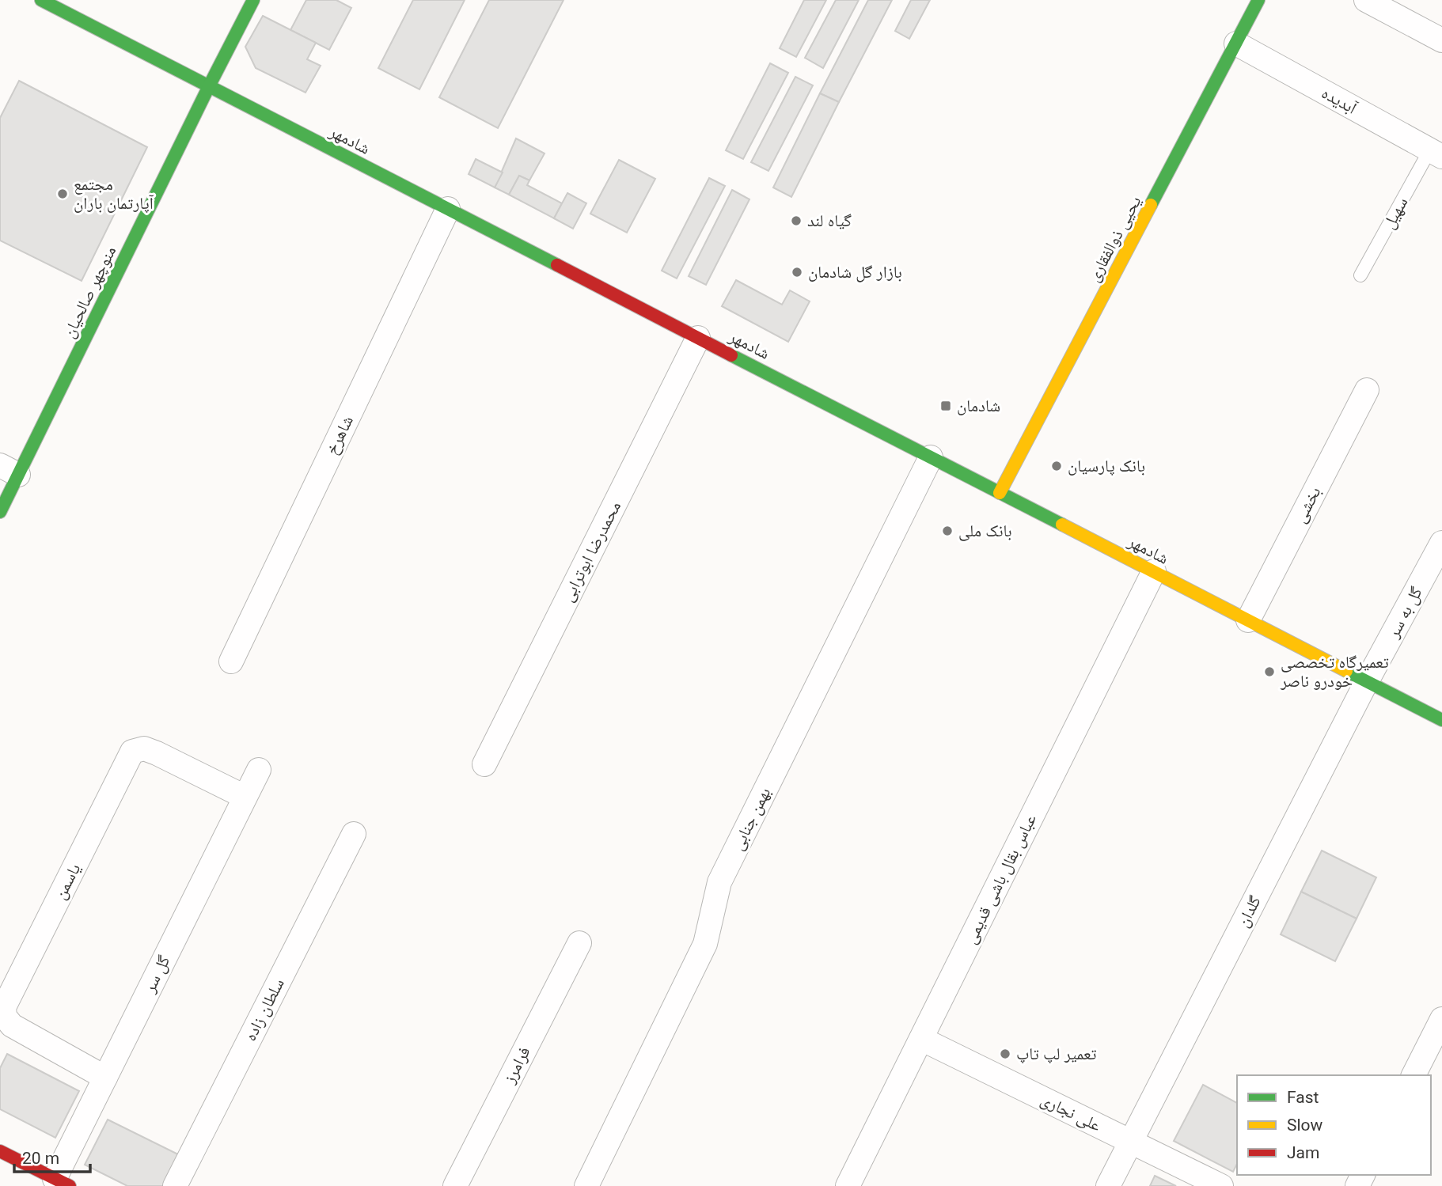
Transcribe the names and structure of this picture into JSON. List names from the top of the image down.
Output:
{
  "streets": {
    "main road": ["شادمهر", "یحیی ذوالفقاری", "منوچهر صالحیان"],
    "street": [
      "آبدیده",
      "شاهرخ",
      "بخشی",
      "محمدرضا ابوترابی",
      "گل به سر",
      "بهمن جنابی",
      "عباس بقال باشی قدیمی",
      "یاسمن",
      "گلدان",
      "گل سر",
      "سلطان زاده",
      "فرامرز",
      "علی نجاری"
    ],
    "lane": ["سهیل"]
  },
  "crossings": [
    ["آبدیده", "سهیل"],
    ["آبدیده", "یحیی ذوالفقاری"],
    ["شادمهر", "یحیی ذوالفقاری"],
    ["شادمهر", "منوچهر صالحیان"],
    ["شادمهر", "شاهرخ"],
    ["شادمهر", "بخشی"],
    ["شادمهر", "محمدرضا ابوترابی"],
    ["شادمهر", "گل به سر"],
    ["شادمهر", "بهمن جنابی"],
    ["شادمهر", "عباس بقال باشی قدیمی"],
    ["شادمهر", "گلدان"],
    ["گل به سر", "گلدان"],
    ["عباس بقال باشی قدیمی", "علی نجاری"],
    ["یاسمن", "گل سر"],
    ["گلدان", "علی نجاری"]
  ],
  "places": {
    "other": [
      "مجتمع آپارتمان باران",
      "گیاه لند",
      "بازار گل شادمان",
      "بانک پارسیان",
      "بانک ملی",
      "تعمیرگاه تخصصی خودرو ناصر",
      "تعمیر لپ تاپ"
    ],
    "transit": ["شادمان"]
  },
  "legend": ["Fast", "Slow", "Jam"],
  "scale_bar": "20 m"
}
